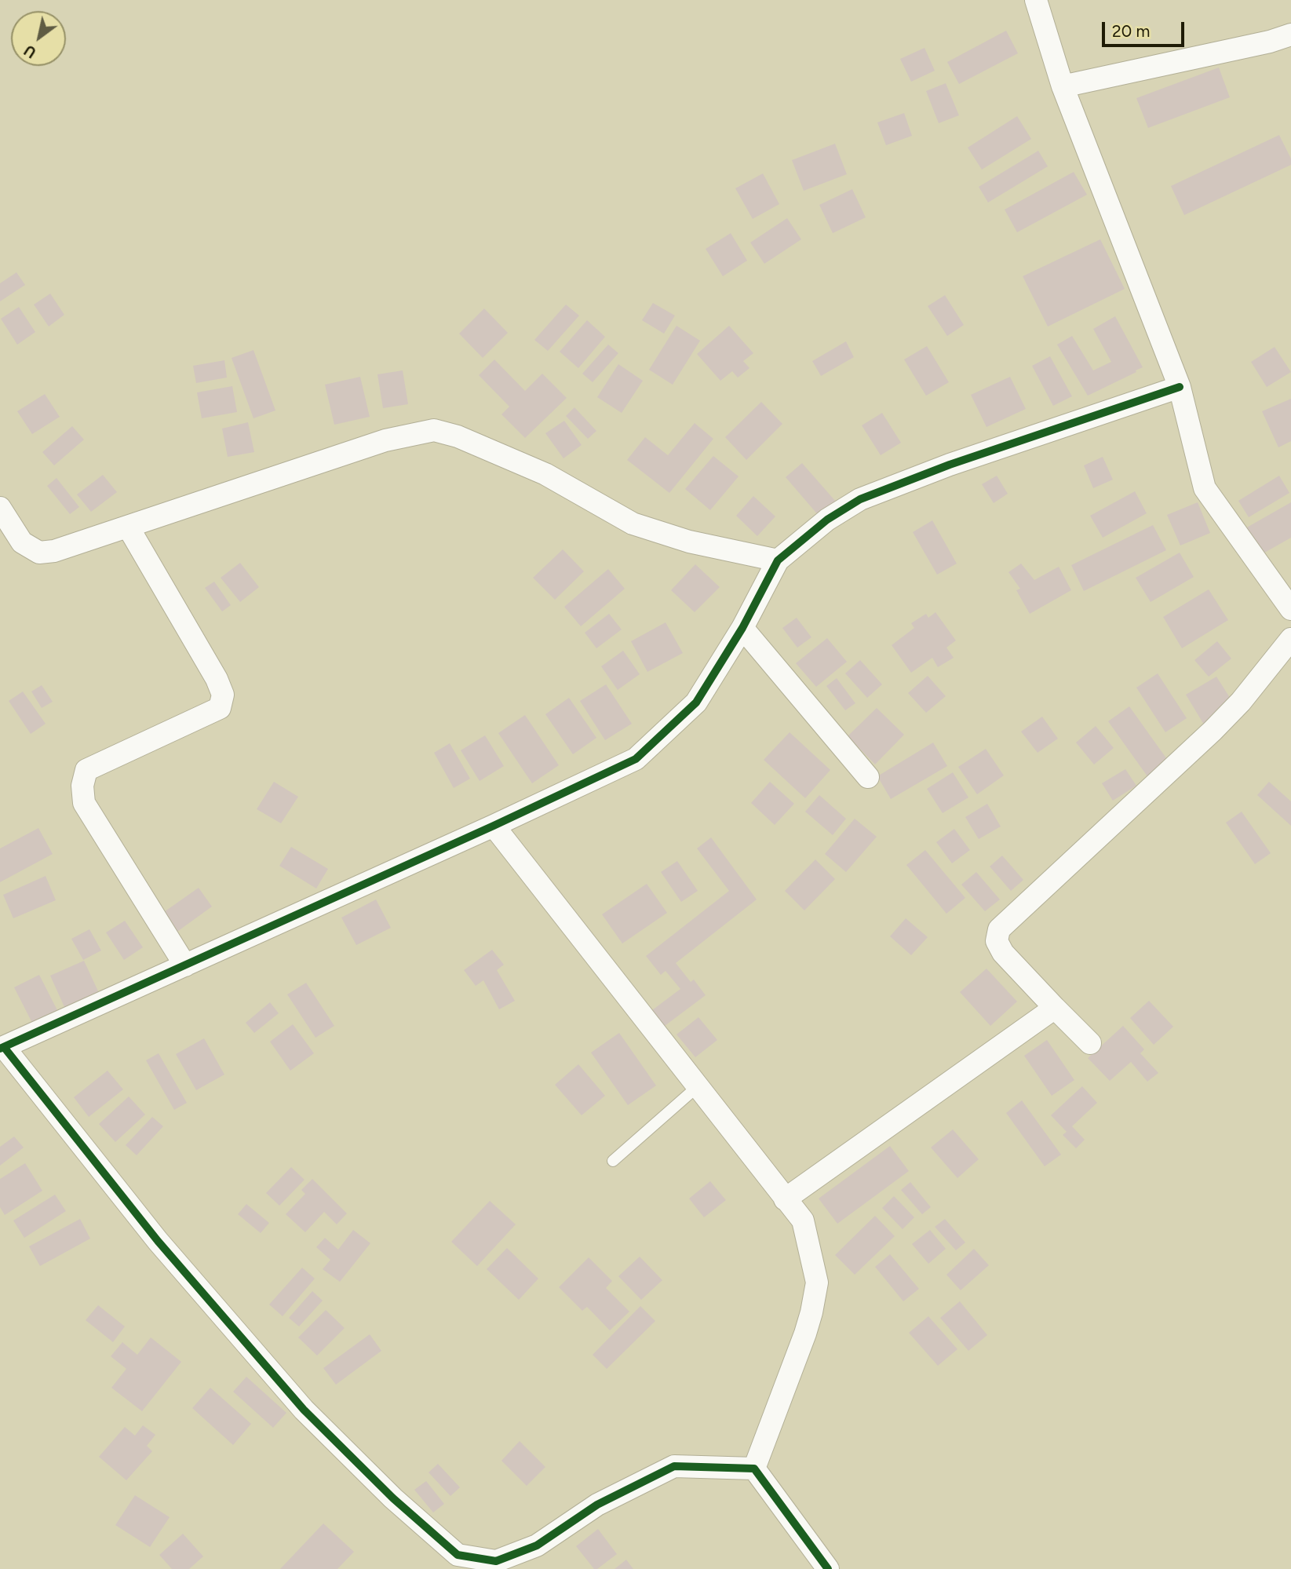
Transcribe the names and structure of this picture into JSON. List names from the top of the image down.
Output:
{
  "scale_bar": "20 m",
  "north": "bottom left"
}
